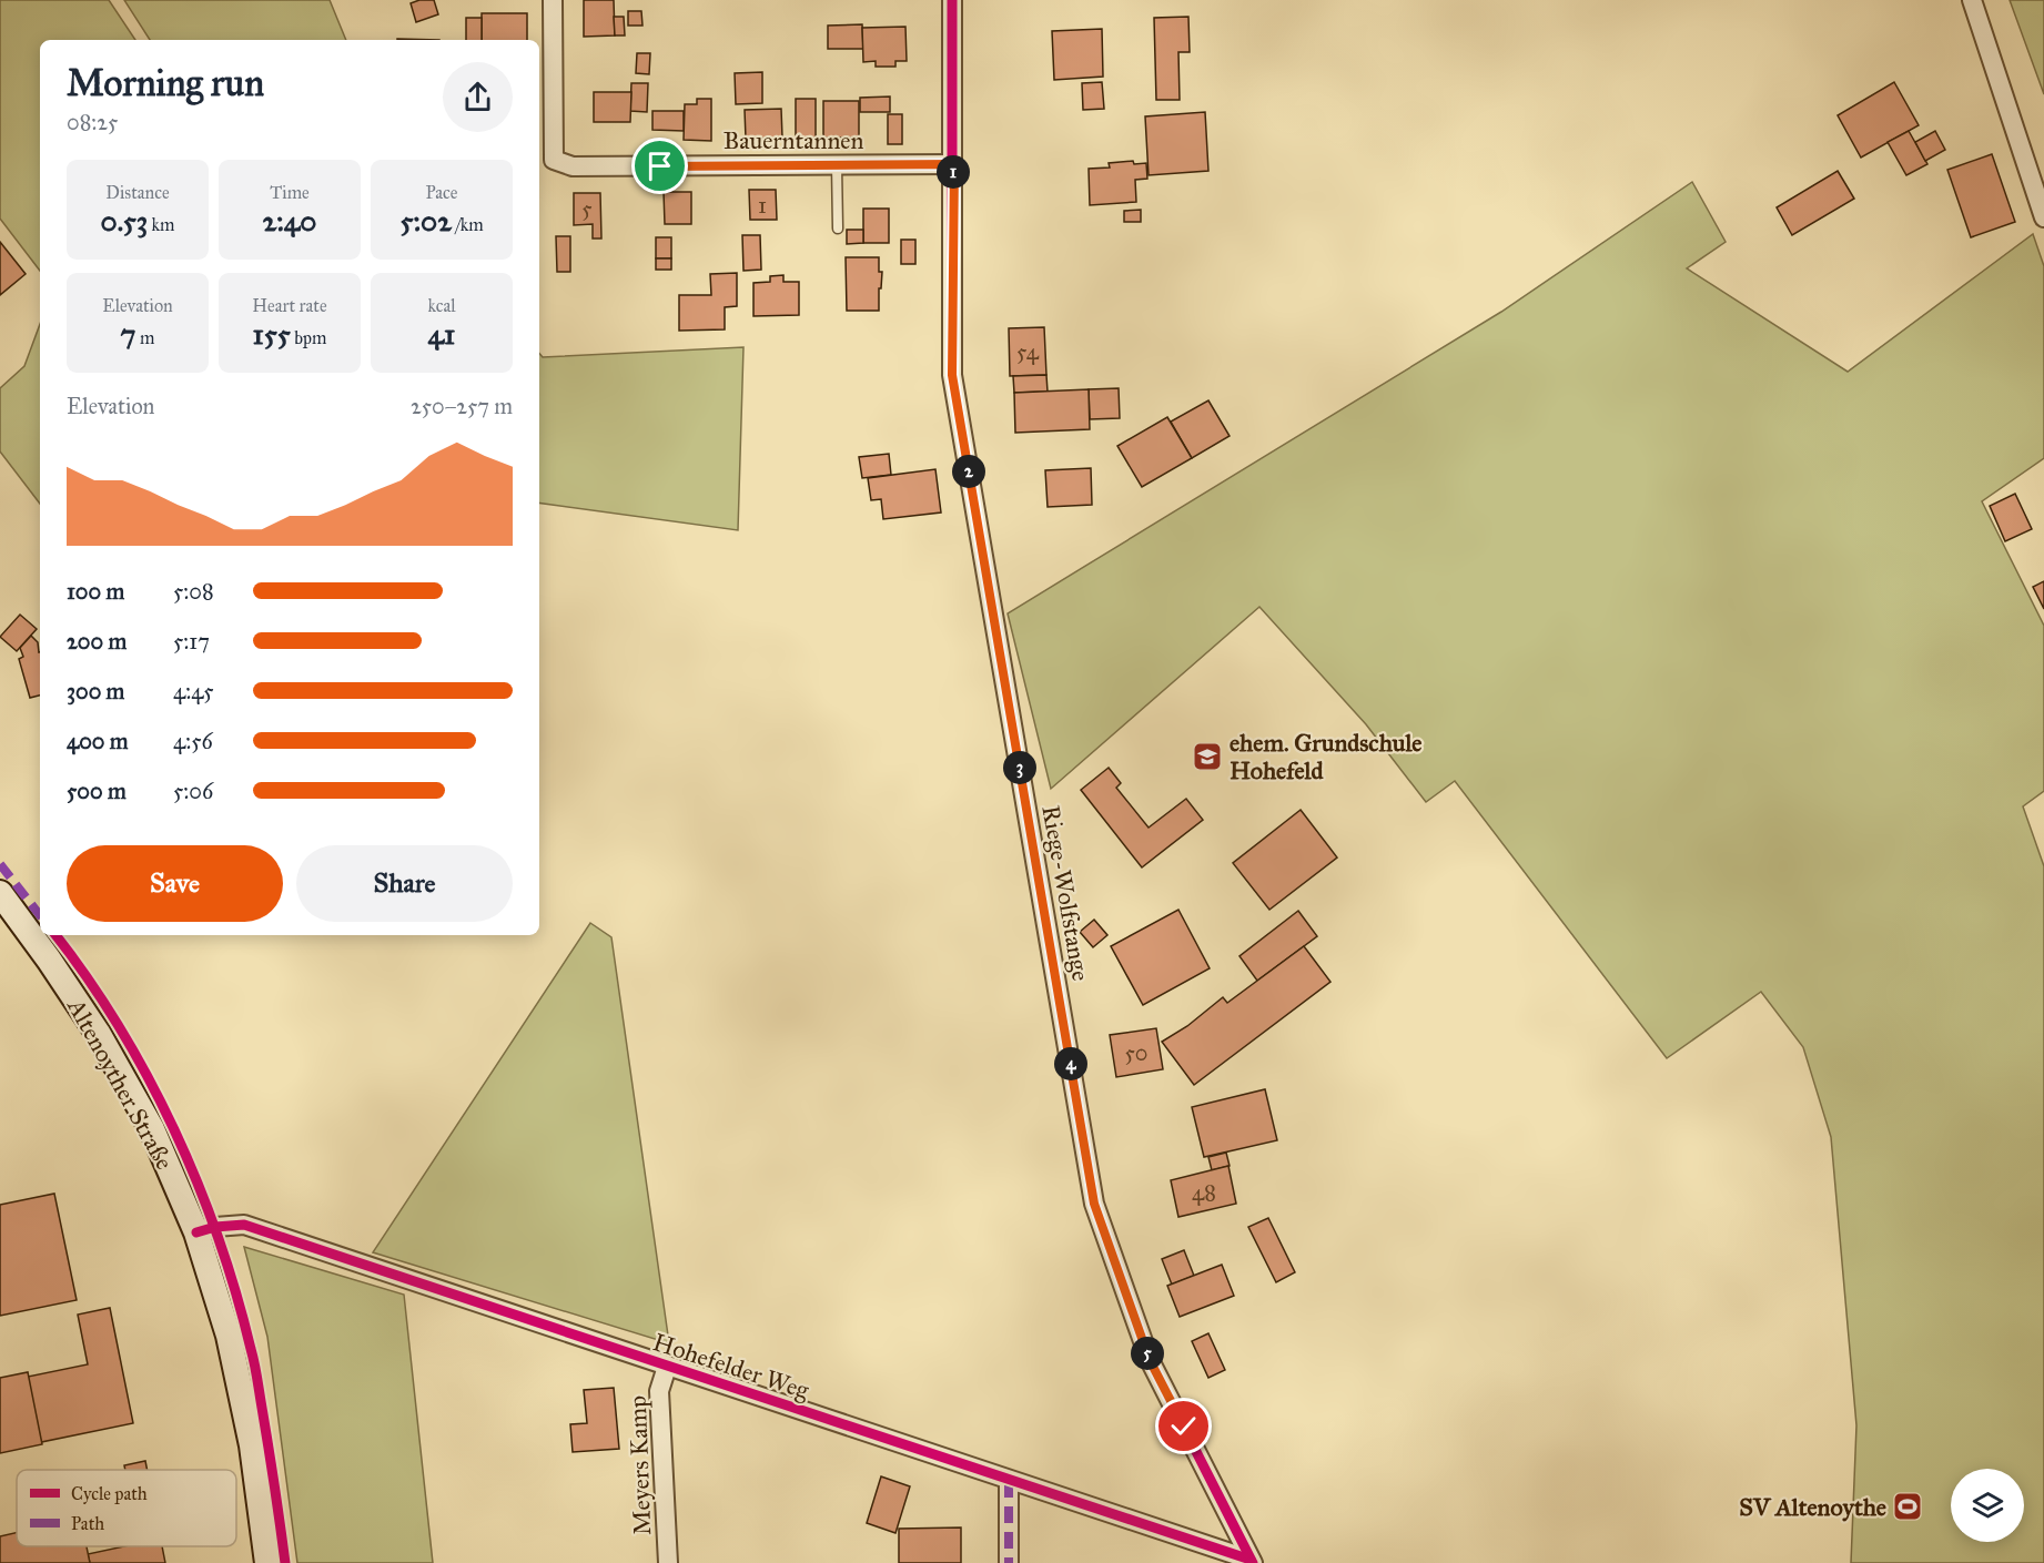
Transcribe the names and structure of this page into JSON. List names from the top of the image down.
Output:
{
  "streets": {
    "main road": ["Altenoyther Straße"],
    "street": [
      "Bauerntannen",
      "Riege-Wolfstange",
      "Hohefelder Weg",
      "Meyers Kamp"
    ]
  },
  "crossings": [
    ["Bauerntannen", "Riege-Wolfstange"],
    ["Riege-Wolfstange", "Hohefelder Weg"],
    ["Altenoyther Straße", "Hohefelder Weg"],
    ["Hohefelder Weg", "Meyers Kamp"]
  ],
  "places": {
    "school or university": ["ehem. Grundschule Hohefeld"],
    "sports": ["SV Altenoythe"]
  },
  "house_numbers": [
    "1",
    "5",
    "54",
    "50",
    "48"
  ],
  "legend": ["Cycle path", "Path"],
  "page": {
    "heading": ["Morning run", "08:25"],
    "stats": [
      ["Distance", "0.53 km"],
      ["Time", "2:40"],
      ["Pace", "5:02 /km"],
      ["Elevation", "7 m"],
      ["Heart rate", "155 bpm"],
      ["kcal", "41"]
    ],
    "pins": [
      "1",
      "2",
      "3",
      "4",
      "5"
    ],
    "chart": ["Elevation", "250–257 m"],
    "list": [
      {
        "name": "100 m",
        "note": "5:08"
      },
      {
        "name": "200 m",
        "note": "5:17"
      },
      {
        "name": "300 m",
        "note": "4:45"
      },
      {
        "name": "400 m",
        "note": "4:56"
      },
      {
        "name": "500 m",
        "note": "5:06"
      }
    ],
    "buttons": ["Save", "Share"]
  }
}
